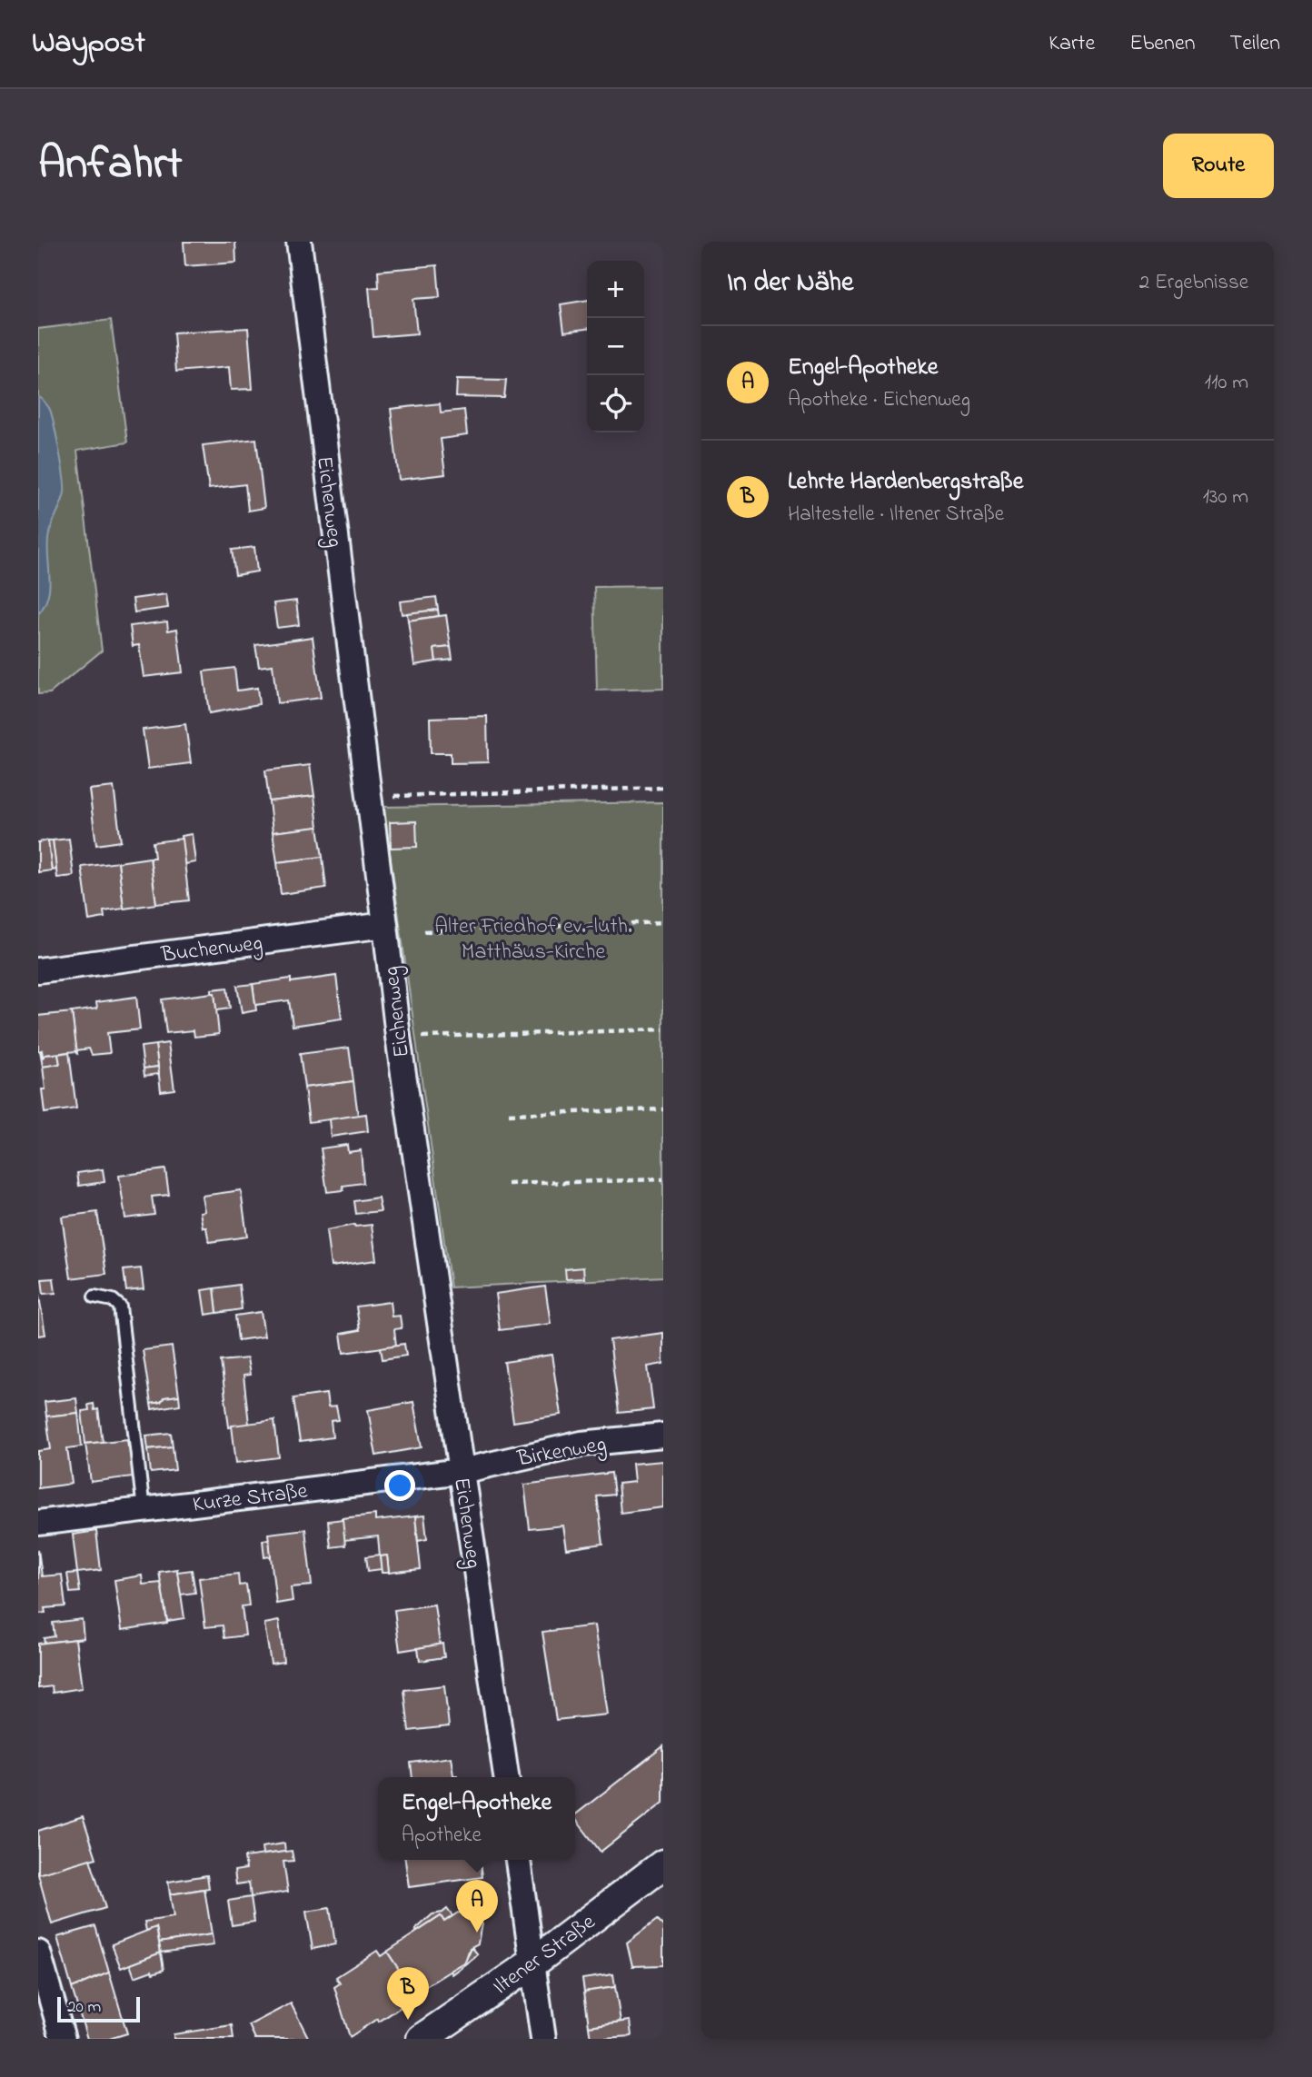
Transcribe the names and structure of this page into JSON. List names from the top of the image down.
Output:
{
  "streets": {
    "street": [
      "Eichenweg",
      "Buchenweg",
      "Birkenweg",
      "Kurze Straße",
      "Iltener Straße"
    ]
  },
  "crossings": [
    ["Eichenweg", "Buchenweg"],
    ["Eichenweg", "Birkenweg"],
    ["Eichenweg", "Kurze Straße"],
    ["Birkenweg", "Kurze Straße"]
  ],
  "parks": ["Alter Friedhof ev.-luth. Matthäus-Kirche"],
  "scale_bar": "20 m",
  "page": {
    "header": "Waypost",
    "nav": ["Karte", "Ebenen", "Teilen"],
    "title": "Anfahrt",
    "buttons": "Route",
    "heading": ["In der Nähe", "2 Ergebnisse"],
    "map_buttons": ["+", "−"],
    "list": [
      {
        "mark": "A",
        "name": "Engel-Apotheke",
        "note": "Apotheke · Eichenweg",
        "value": "110 m"
      },
      {
        "mark": "B",
        "name": "Lehrte Hardenbergstraße",
        "note": "Haltestelle · Iltener Straße",
        "value": "130 m"
      }
    ],
    "popup": ["Engel-Apotheke", "Apotheke"],
    "pins": ["A", "B"],
    "scale": "20 m"
  }
}
